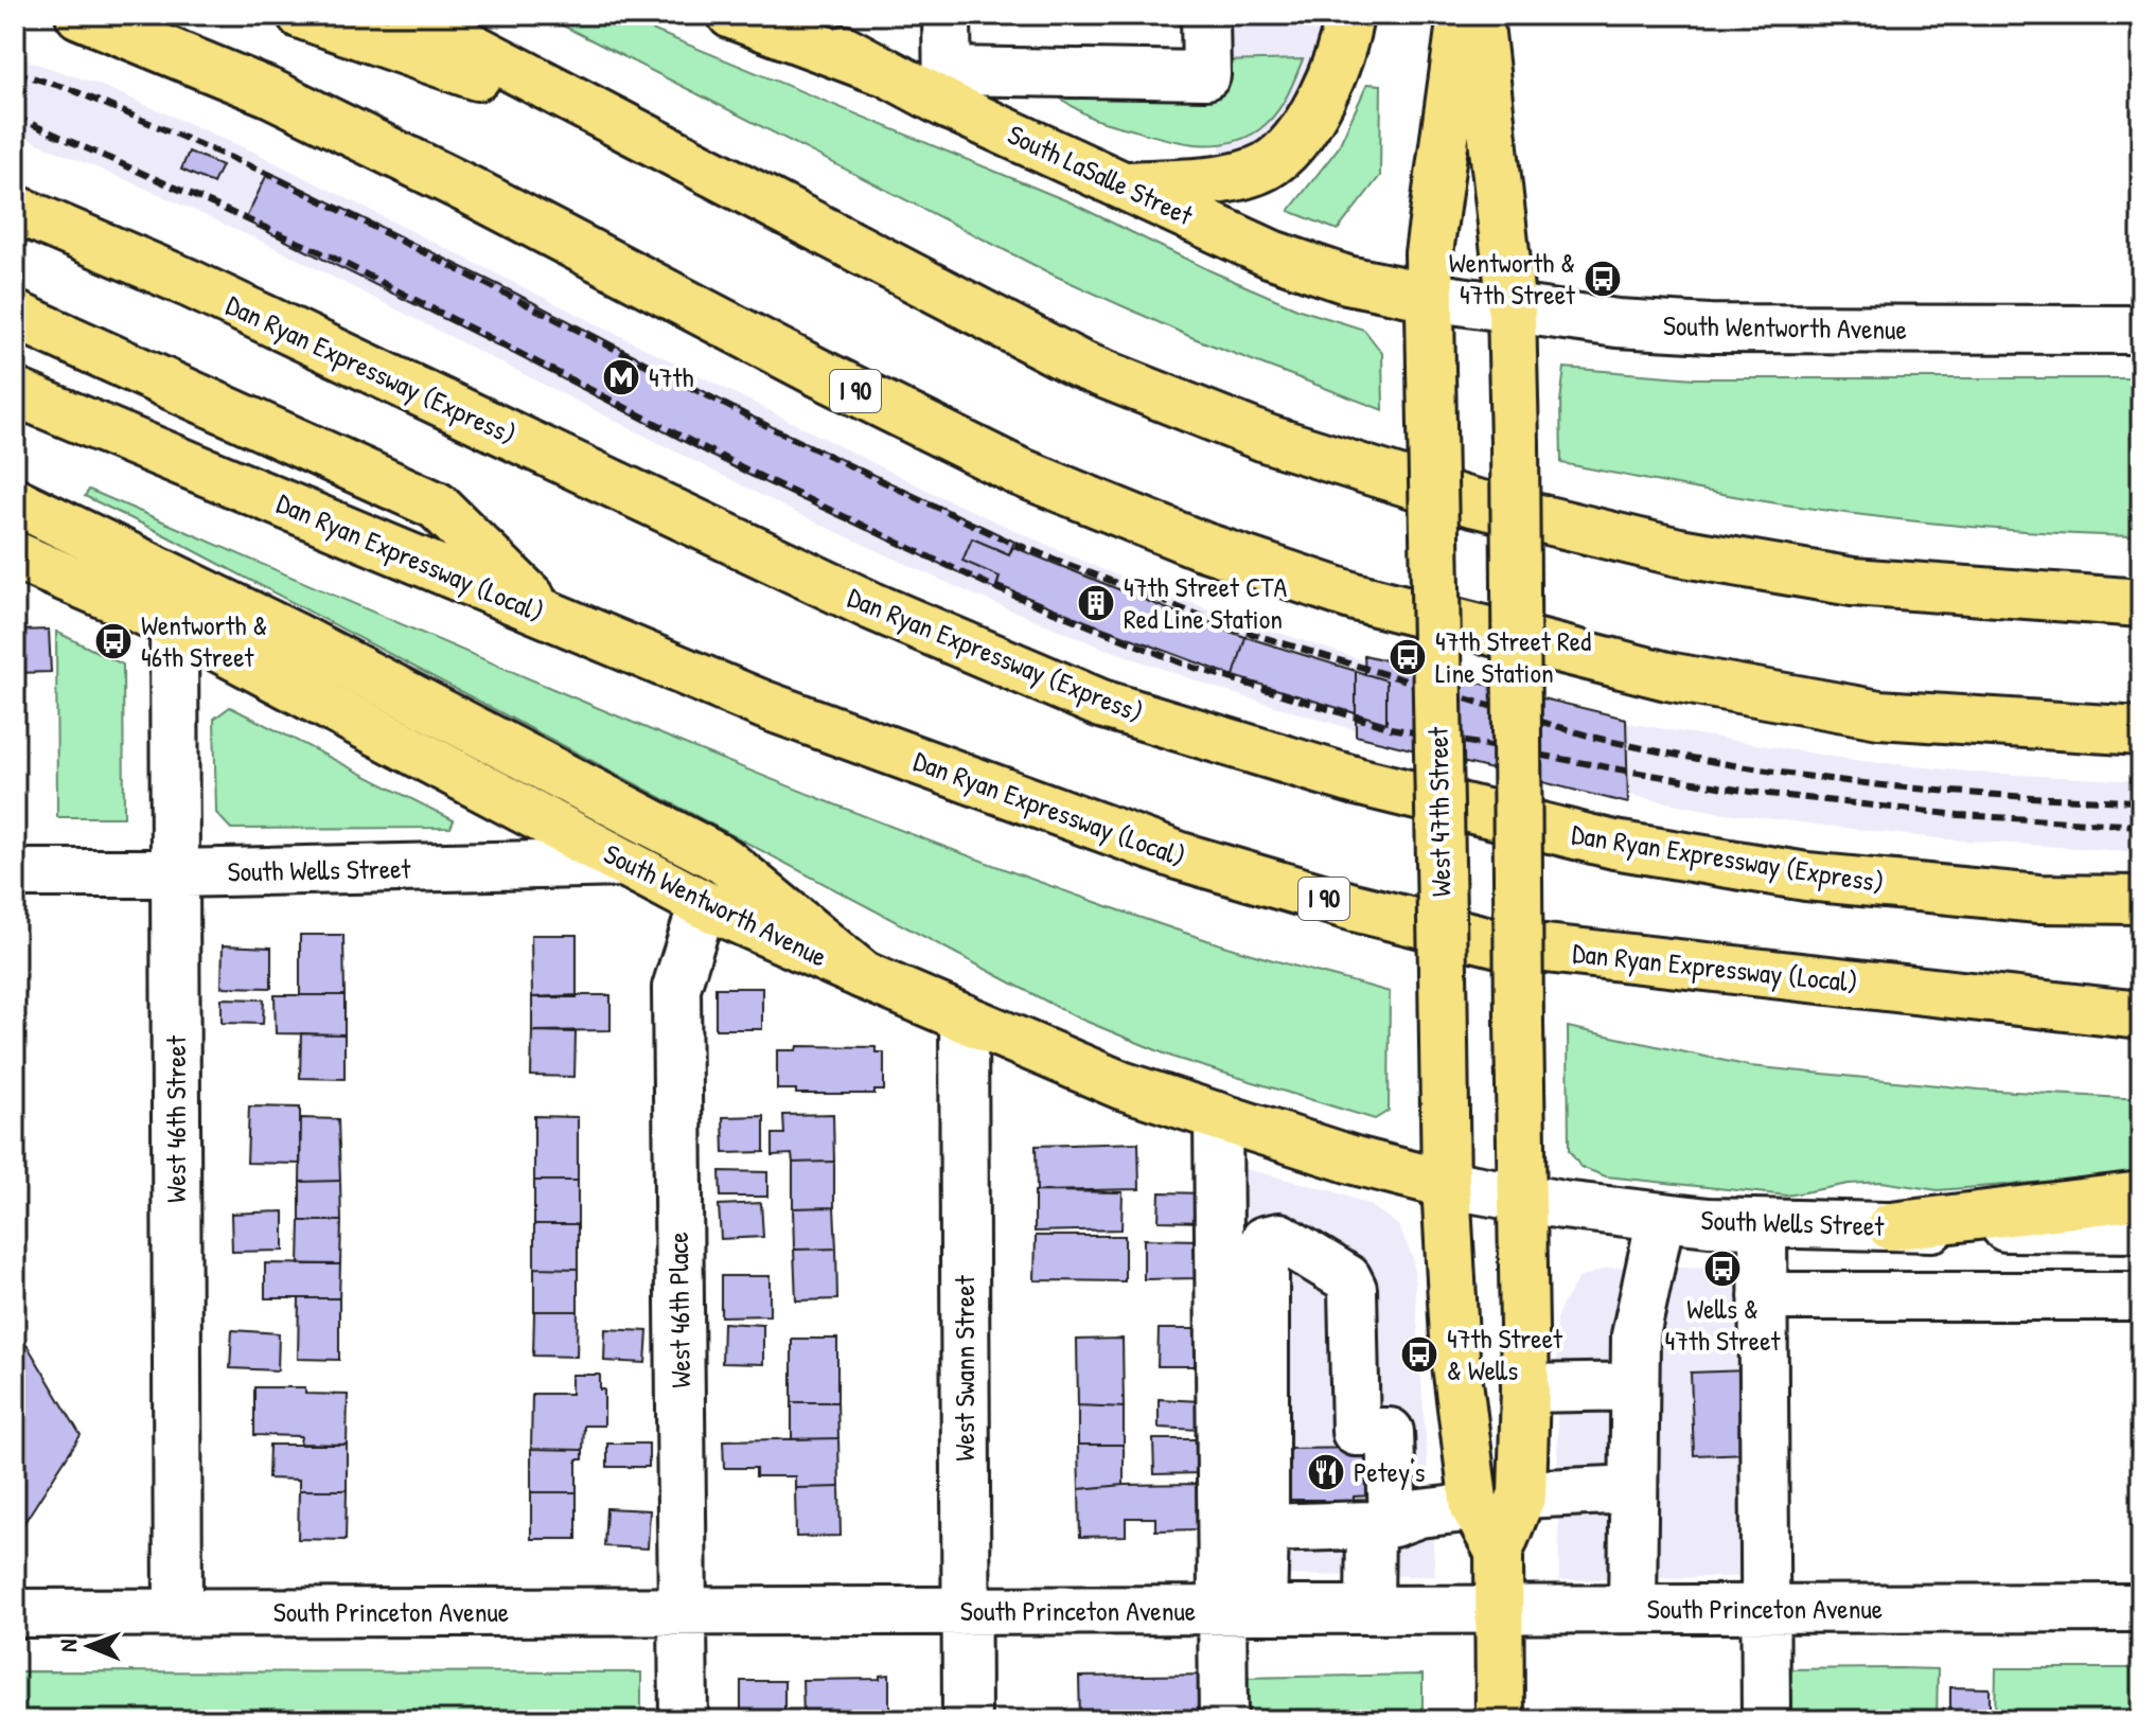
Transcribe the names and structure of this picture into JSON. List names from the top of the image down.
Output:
{
  "streets": {
    "main road": [
      "South LaSalle Street",
      "South Wentworth Avenue",
      "Dan Ryan Expressway (Express)",
      "I 90",
      "Dan Ryan Expressway (Local)",
      "West 47th Street"
    ],
    "street": [
      "South Wells Street",
      "West 46th Street",
      "West 46th Place",
      "West Swann Street",
      "South Princeton Avenue"
    ]
  },
  "crossings": [
    ["South LaSalle Street", "South Wentworth Avenue"],
    ["South LaSalle Street", "West 47th Street"],
    ["South Wentworth Avenue", "West 47th Street"],
    ["South Wentworth Avenue", "South Wells Street"],
    ["South Wentworth Avenue", "West 46th Street"],
    ["South Wentworth Avenue", "West 46th Place"],
    ["South Wentworth Avenue", "West Swann Street"],
    ["West 47th Street", "South Wells Street"],
    ["West 47th Street", "South Princeton Avenue"],
    ["South Wells Street", "West 46th Street"],
    ["West 46th Street", "South Princeton Avenue"],
    ["West 46th Place", "South Princeton Avenue"],
    ["West Swann Street", "South Princeton Avenue"]
  ],
  "places": {
    "bus stop": [
      "Wentworth & 47th Street",
      "Wentworth & 46th Street",
      "47th Street Red Line Station",
      "Wells & 47th Street",
      "47th Street & Wells"
    ],
    "metro station": ["47th"],
    "building": ["47th Street CTA Red Line Station"],
    "restaurant": ["Petey's"]
  },
  "north": "left"
}
